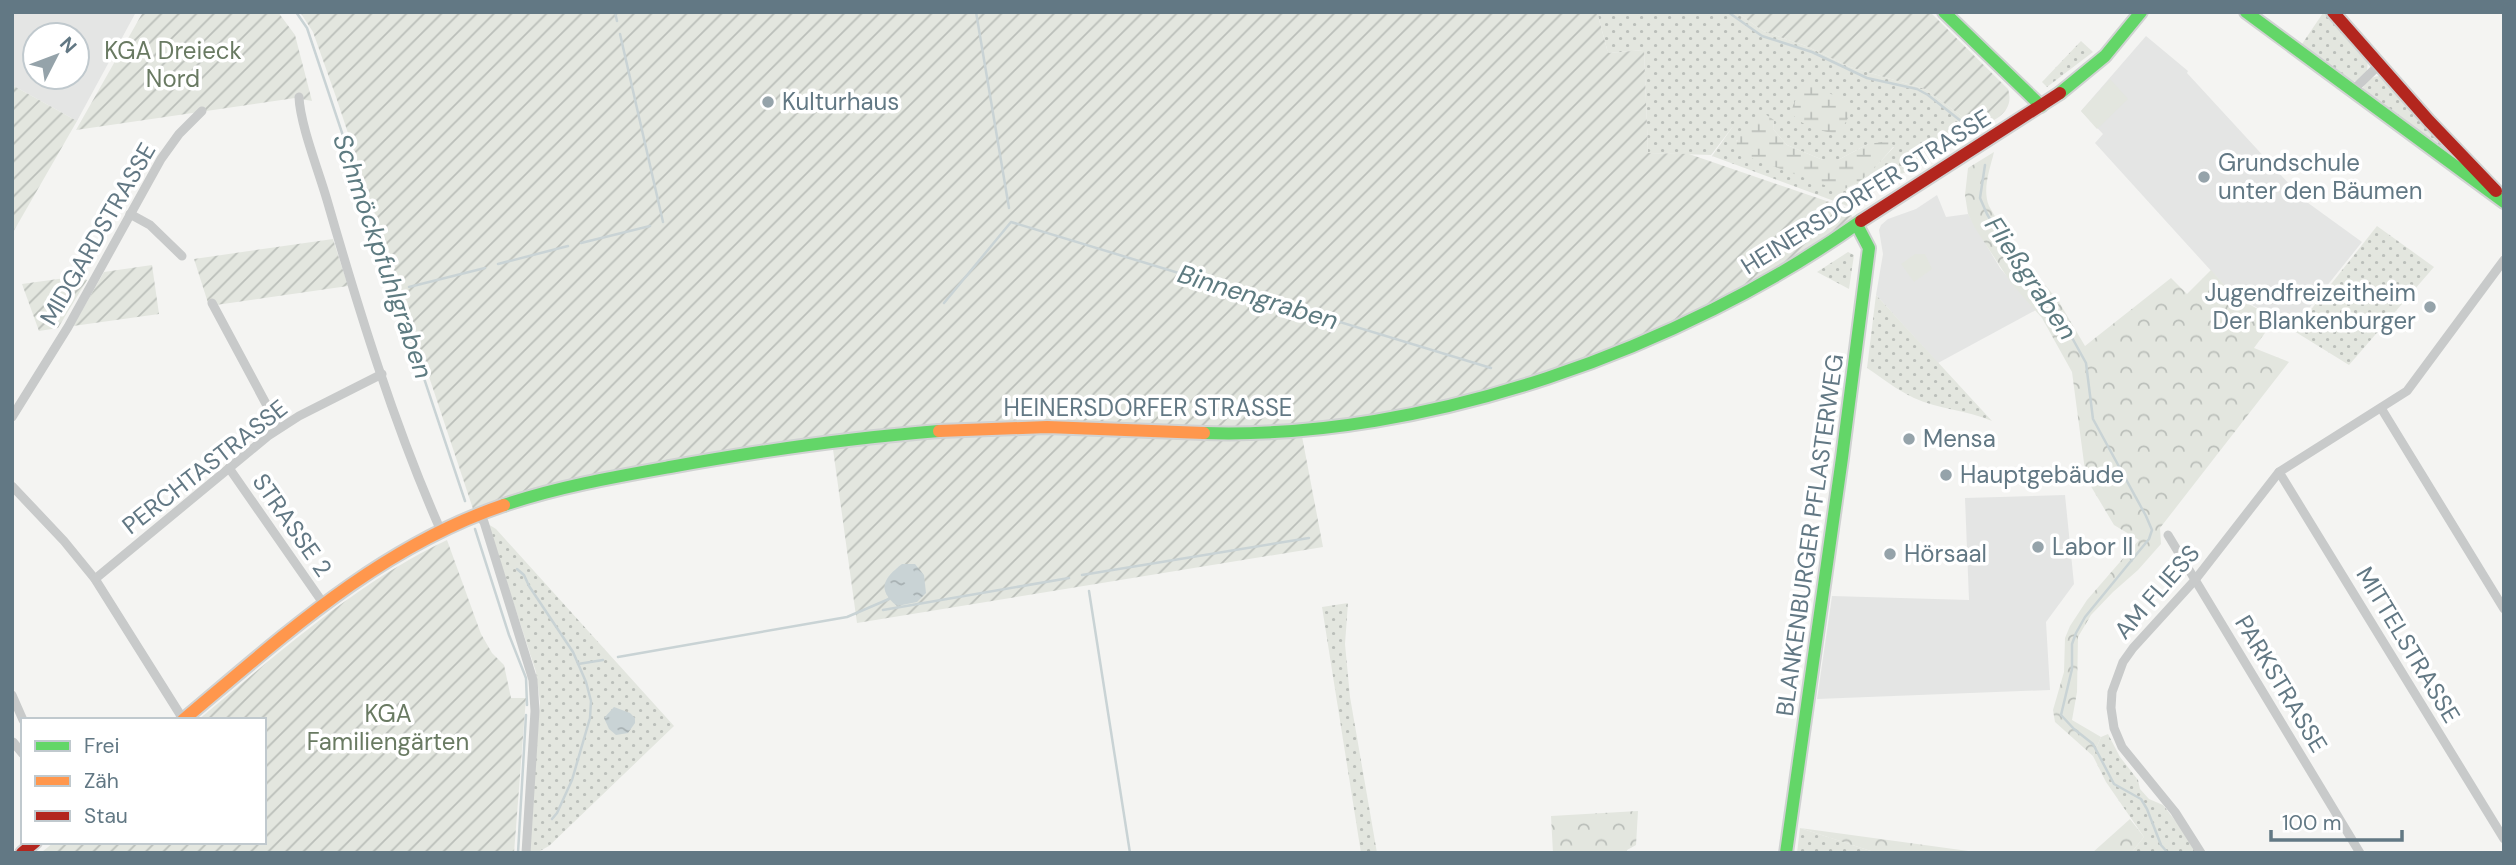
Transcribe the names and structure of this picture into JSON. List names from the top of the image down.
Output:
{
  "streets": {
    "main road": ["HEINERSDORFER STRASSE", "BLANKENBURGER PFLASTERWEG"],
    "street": [
      "MIDGARDSTRASSE",
      "PERCHTASTRASSE",
      "STRASSE 2",
      "AM FLIESS",
      "MITTELSTRASSE",
      "PARKSTRASSE"
    ]
  },
  "crossings": [
    ["HEINERSDORFER STRASSE", "STRASSE 2"],
    ["HEINERSDORFER STRASSE", "BLANKENBURGER PFLASTERWEG"],
    ["PERCHTASTRASSE", "STRASSE 2"],
    ["AM FLIESS", "MITTELSTRASSE"],
    ["AM FLIESS", "PARKSTRASSE"]
  ],
  "water": ["Schmöckpfuhlgraben", "Fließgraben", "Binnengraben"],
  "parks": ["KGA Dreieck Nord", "KGA Familiengärten"],
  "places": [
    "Kulturhaus",
    "Grundschule unter den Bäumen",
    "Jugendfreizeitheim Der Blankenburger",
    "Mensa",
    "Hauptgebäude",
    "Labor II",
    "Hörsaal"
  ],
  "legend": ["Frei", "Zäh", "Stau"],
  "scale_bar": "100 m",
  "north": "top right"
}
